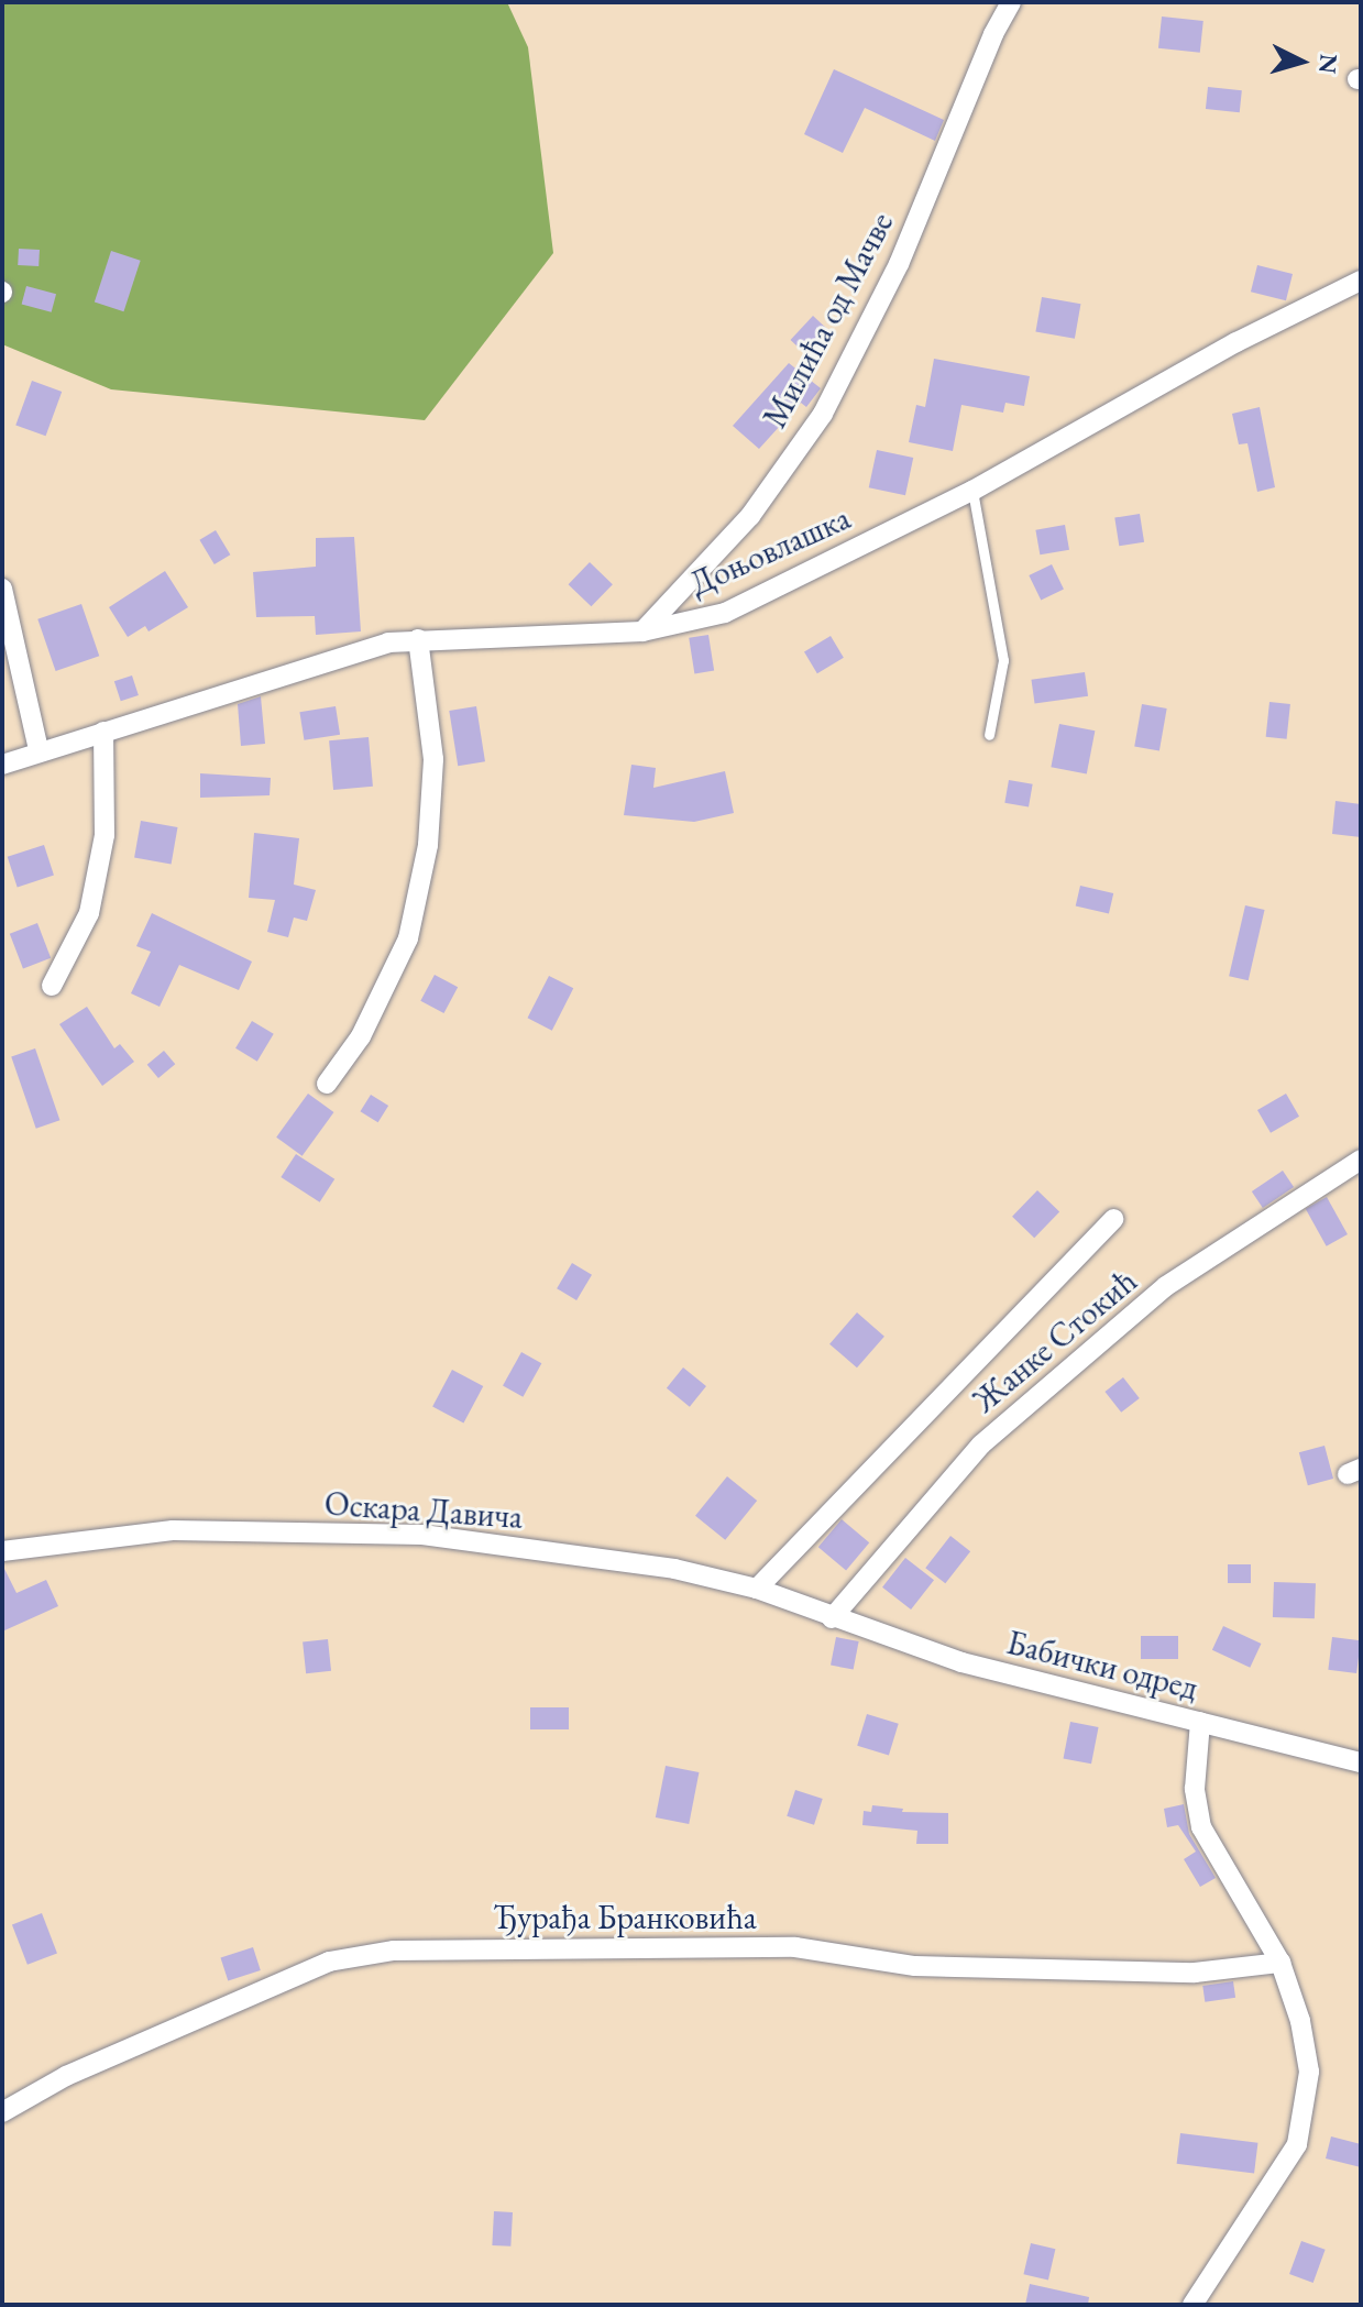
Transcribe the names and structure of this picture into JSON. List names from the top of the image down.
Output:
{
  "streets": {
    "street": [
      "Милића од Мачве",
      "Доњовлашка",
      "Жанке Стокић",
      "Оскара Давича",
      "Бабички одред",
      "Ђурађа Бранковића"
    ]
  },
  "crossings": [
    ["Милића од Мачве", "Доњовлашка"],
    ["Жанке Стокић", "Оскара Давича"],
    ["Жанке Стокић", "Бабички одред"],
    ["Оскара Давича", "Бабички одред"]
  ],
  "north": "right"
}
